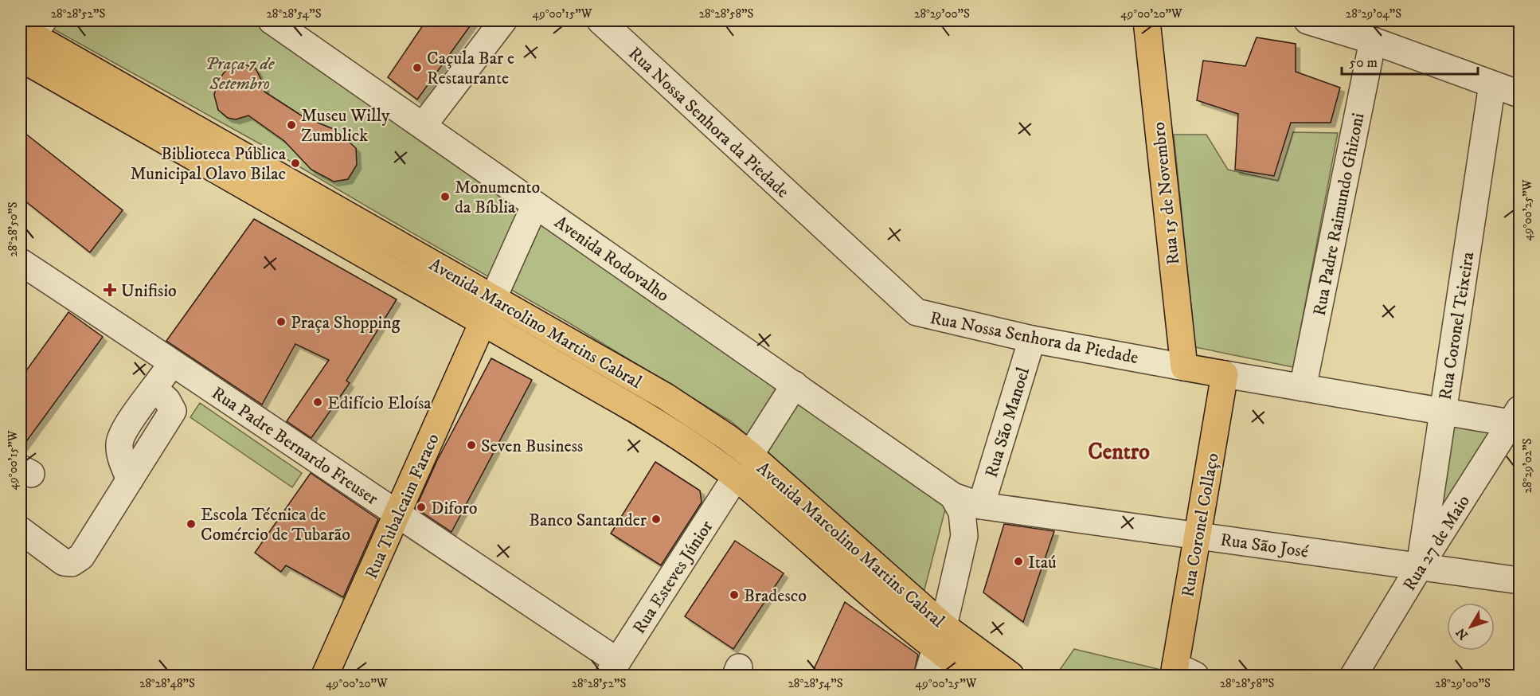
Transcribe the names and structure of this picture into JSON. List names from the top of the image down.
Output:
{
  "streets": {
    "main road": [
      "Rua Nossa Senhora da Piedade",
      "Rua 15 de Novembro",
      "Avenida Marcolino Martins Cabral",
      "Rua Tubalcaim Faraco",
      "Rua Coronel Collaço"
    ],
    "street": [
      "Rua Padre Raimundo Ghizoni",
      "Avenida Rodovalho",
      "Rua Coronel Teixeira",
      "Rua São Manoel",
      "Rua Padre Bernardo Freuser",
      "Rua 27 de Maio",
      "Rua São José",
      "Rua Esteves Júnior"
    ]
  },
  "crossings": [
    ["Rua Nossa Senhora da Piedade", "Rua 15 de Novembro"],
    ["Rua Nossa Senhora da Piedade", "Rua Padre Raimundo Ghizoni"],
    ["Rua Nossa Senhora da Piedade", "Rua Coronel Teixeira"],
    ["Rua Nossa Senhora da Piedade", "Rua São Manoel"],
    ["Rua Nossa Senhora da Piedade", "Rua Coronel Collaço"],
    ["Rua Nossa Senhora da Piedade", "Rua 27 de Maio"],
    ["Avenida Rodovalho", "Rua Tubalcaim Faraco"],
    ["Avenida Rodovalho", "Rua São José"],
    ["Avenida Marcolino Martins Cabral", "Rua Tubalcaim Faraco"],
    ["Avenida Marcolino Martins Cabral", "Rua Esteves Júnior"],
    ["Rua Coronel Teixeira", "Rua 27 de Maio"],
    ["Rua Coronel Teixeira", "Rua São José"],
    ["Rua São Manoel", "Rua São José"],
    ["Rua Padre Bernardo Freuser", "Rua Tubalcaim Faraco"],
    ["Rua Padre Bernardo Freuser", "Rua Esteves Júnior"],
    ["Rua Coronel Collaço", "Rua São José"],
    ["Rua 27 de Maio", "Rua São José"]
  ],
  "districts": ["Centro"],
  "parks": ["Praça 7 de Setembro"],
  "places": {
    "other": [
      "Caçula Bar e Restaurante",
      "Museu Willy Zumblick",
      "Biblioteca Pública Municipal Olavo Bilac",
      "Monumento da Bíblia",
      "Praça Shopping",
      "Edifício Eloísa",
      "Seven Business",
      "Diforo",
      "Banco Santander",
      "Escola Técnica de Comércio de Tubarão",
      "Itaú",
      "Bradesco"
    ],
    "health": ["Unifisio"]
  },
  "scale_bar": "50 m",
  "north": "bottom left",
  "coordinates": [
    "28°28'52\"S",
    "28°28'54\"S",
    "49°00'15\"W",
    "28°28'58\"S",
    "28°29'00\"S",
    "49°00'20\"W",
    "28°29'04\"S",
    "49°00'25\"W",
    "28°28'50\"S",
    "28°29'02\"S",
    "28°28'48\"S"
  ]
}
